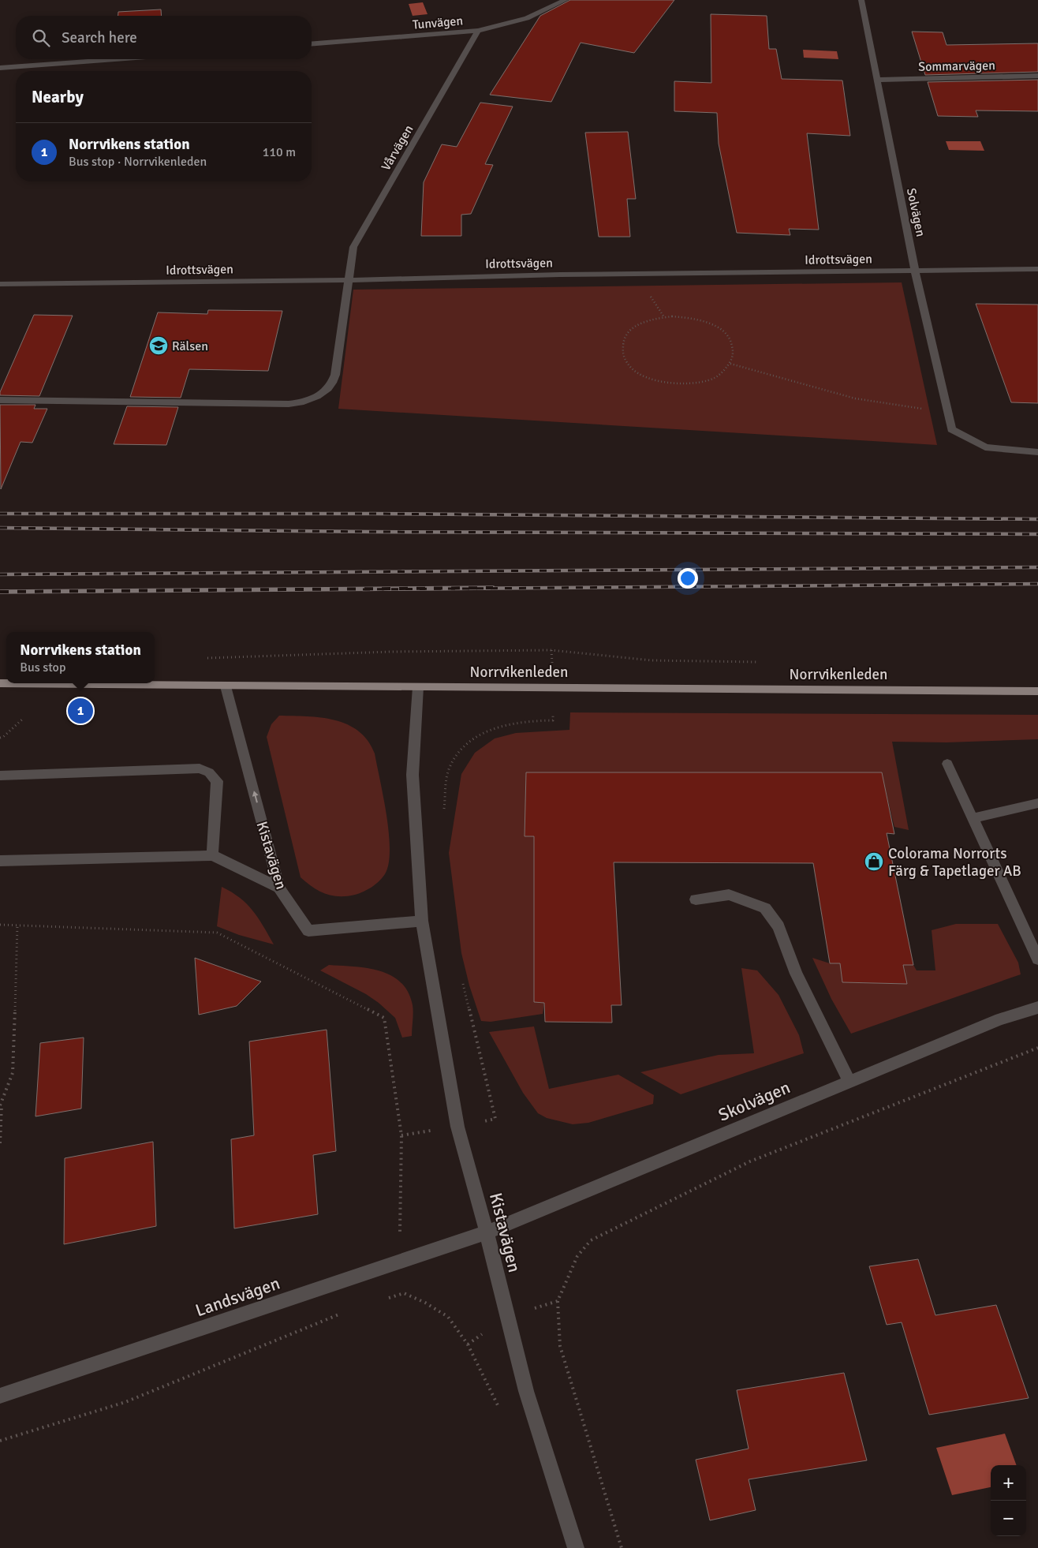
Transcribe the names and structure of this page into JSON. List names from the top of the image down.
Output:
{
  "streets": {
    "main road": ["Norrvikenleden"],
    "street": [
      "Tunvägen",
      "Sommarvägen",
      "Vårvägen",
      "Solvägen",
      "Idrottsvägen",
      "Kistavägen",
      "Skolvägen",
      "Landsvägen"
    ]
  },
  "crossings": [
    ["Tunvägen", "Vårvägen"],
    ["Sommarvägen", "Solvägen"],
    ["Vårvägen", "Idrottsvägen"],
    ["Solvägen", "Idrottsvägen"],
    ["Norrvikenleden", "Kistavägen"],
    ["Kistavägen", "Skolvägen"],
    ["Kistavägen", "Landsvägen"],
    ["Skolvägen", "Landsvägen"]
  ],
  "places": {
    "school or university": ["Rälsen"],
    "shop": ["Colorama Norrorts Färg & Tapetlager AB"]
  },
  "page": {
    "search": "Search here",
    "heading": "Nearby",
    "list": [
      {
        "mark": "1",
        "name": "Norrvikens station",
        "note": "Bus stop · Norrvikenleden",
        "value": "110 m"
      }
    ],
    "popup": ["Norrvikens station", "Bus stop"],
    "pins": "1",
    "map_buttons": ["+", "−"]
  }
}
